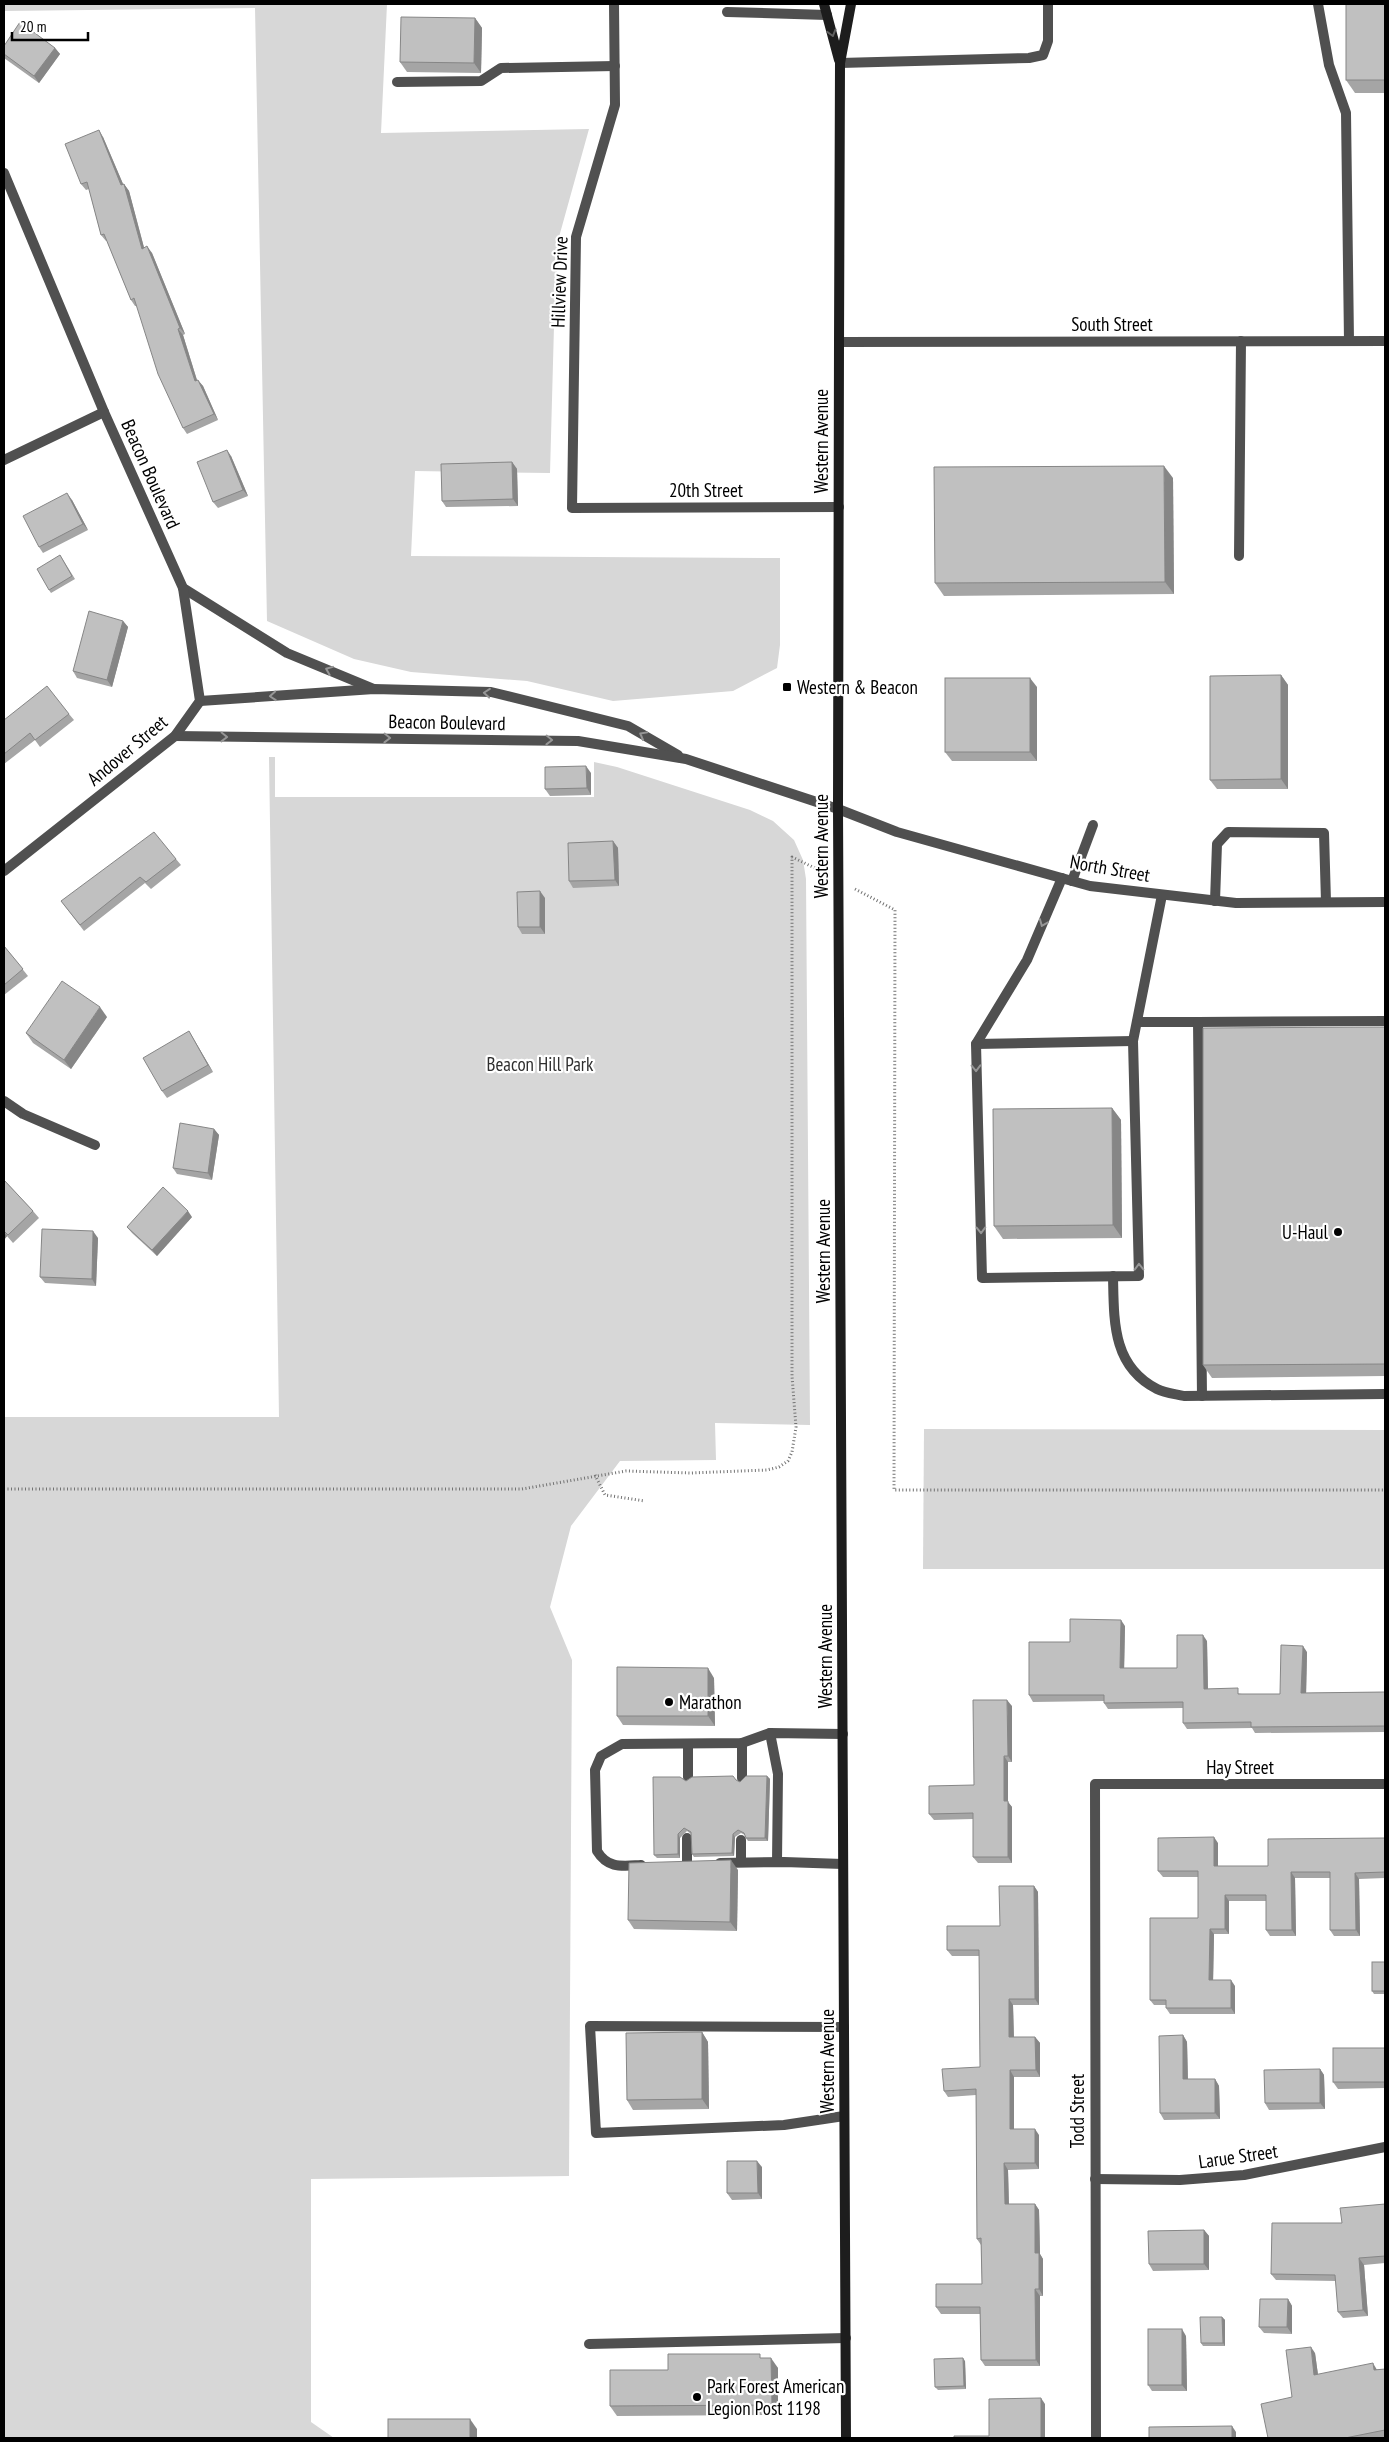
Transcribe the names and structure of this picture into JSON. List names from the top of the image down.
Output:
{
  "streets": {
    "main road": ["Western Avenue"],
    "street": [
      "Hillview Drive",
      "South Street",
      "Beacon Boulevard",
      "20th Street",
      "Andover Street",
      "North Street",
      "Hay Street",
      "Todd Street",
      "Larue Street"
    ]
  },
  "crossings": [
    ["Hillview Drive", "20th Street"],
    ["South Street", "Western Avenue"],
    ["Western Avenue", "Beacon Boulevard"],
    ["Western Avenue", "20th Street"],
    ["Western Avenue", "North Street"],
    ["Beacon Boulevard", "Andover Street"],
    ["Beacon Boulevard", "North Street"],
    ["Hay Street", "Todd Street"],
    ["Todd Street", "Larue Street"]
  ],
  "parks": ["Beacon Hill Park"],
  "places": {
    "transit": ["Western & Beacon"],
    "other": ["U-Haul", "Marathon", "Park Forest American Legion Post 1198"]
  },
  "scale_bar": "20 m"
}
